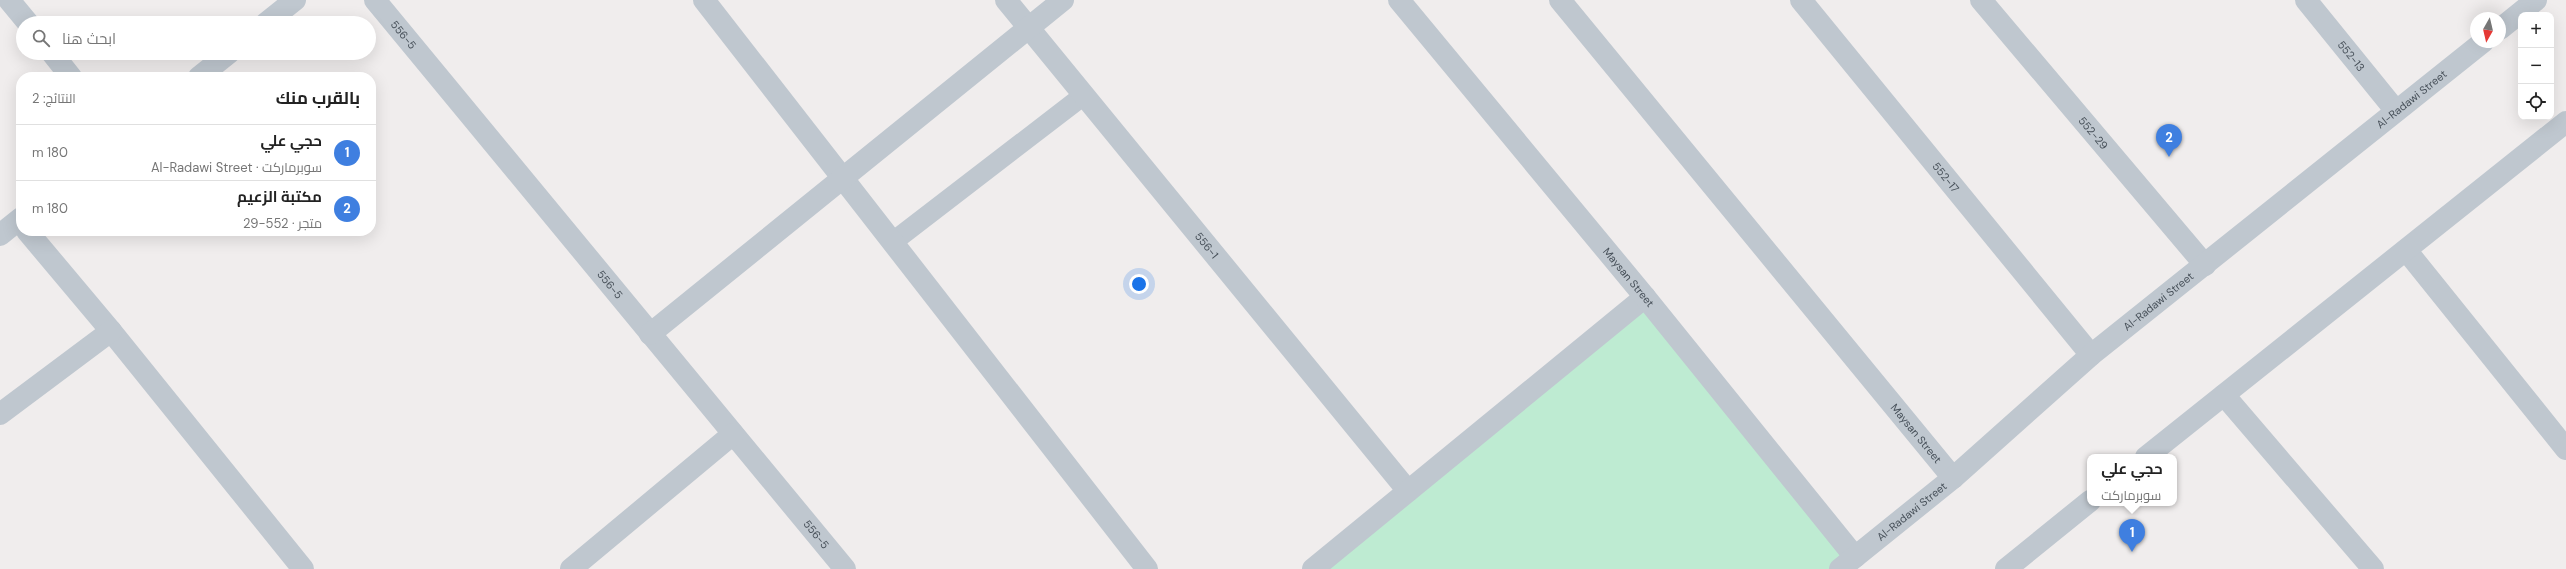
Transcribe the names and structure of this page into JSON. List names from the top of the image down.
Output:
{
  "streets": {
    "street": [
      "556-5",
      "552-13",
      "Al-Radawi Street",
      "552-29",
      "552-17",
      "556-1",
      "Maysan Street"
    ]
  },
  "crossings": [
    ["552-13", "Al-Radawi Street"],
    ["Al-Radawi Street", "552-29"],
    ["Al-Radawi Street", "552-17"],
    ["Al-Radawi Street", "Maysan Street"]
  ],
  "north": "bottom",
  "page": {
    "map_buttons": ["+", "−"],
    "search": "ابحث هنا",
    "heading": ["بالقرب منك", "النتائج: 2"],
    "pins": ["2", "1"],
    "list": [
      {
        "mark": "1",
        "name": "حجي علي",
        "note": "سوبرماركت · Al-Radawi Street",
        "value": "180 m"
      },
      {
        "mark": "2",
        "name": "مكتبة الزعيم",
        "note": "متجر · 552-29",
        "value": "180 m"
      }
    ],
    "popup": ["حجي علي", "سوبرماركت"]
  }
}
